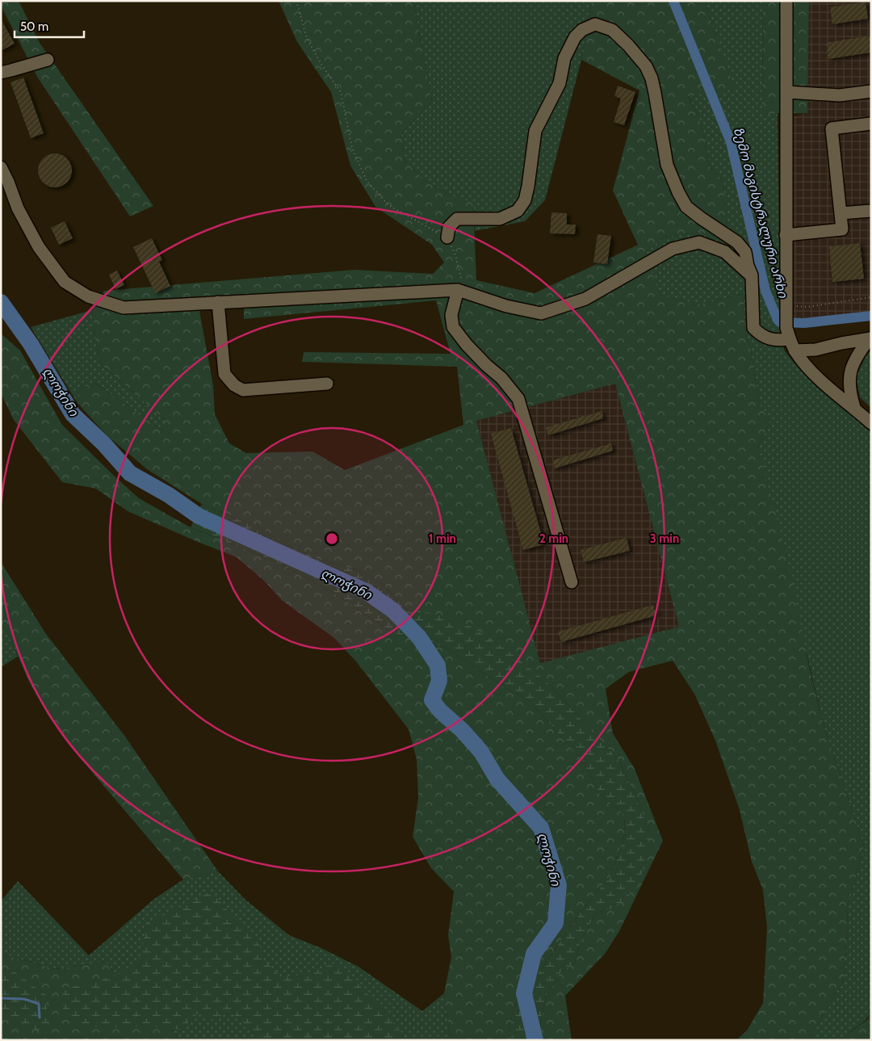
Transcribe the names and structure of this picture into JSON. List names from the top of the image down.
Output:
{
  "water": ["ზემო მაგისტრალური არხი", "ლოჭინი"],
  "scale_bar": "50 m",
  "rings": ["1 min", "2 min", "3 min"]
}
